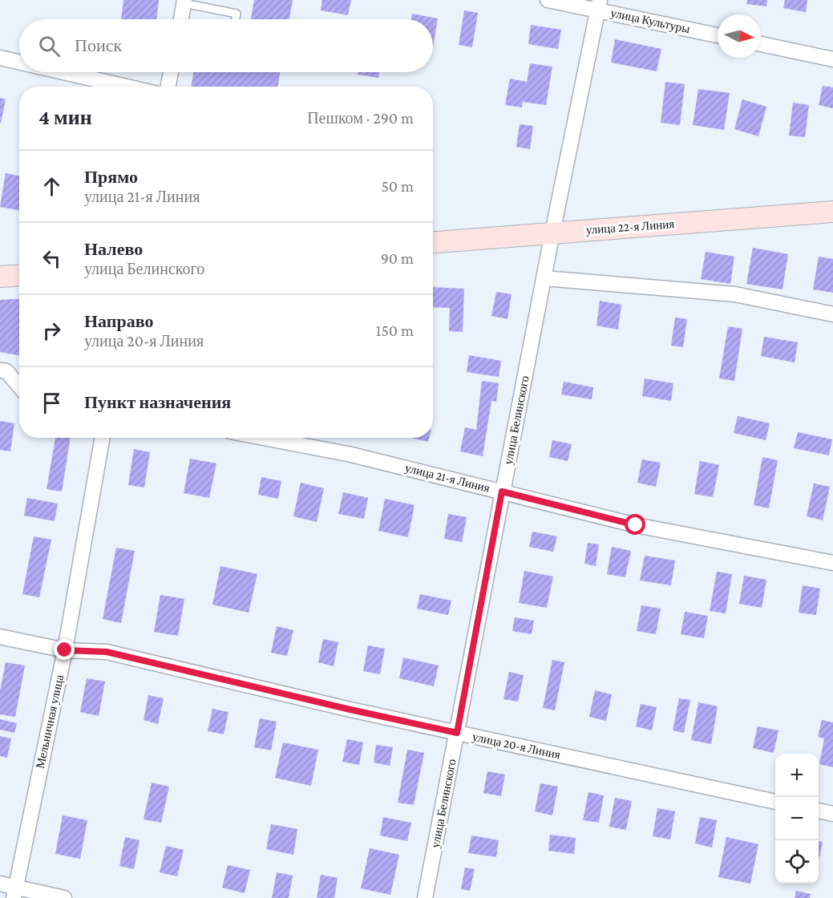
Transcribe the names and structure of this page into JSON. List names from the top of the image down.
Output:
{
  "streets": {
    "main road": ["улица 22-я Линия"],
    "street": [
      "улица Культуры",
      "улица Белинского",
      "улица 21-я Линия",
      "Мельничная улица",
      "улица 20-я Линия"
    ]
  },
  "crossings": [
    ["улица Культуры", "улица Белинского"],
    ["улица 22-я Линия", "улица Белинского"],
    ["улица Белинского", "улица 21-я Линия"],
    ["улица Белинского", "улица 20-я Линия"],
    ["Мельничная улица", "улица 20-я Линия"]
  ],
  "north": "right",
  "page": {
    "search": "Поиск",
    "heading": ["4 мин", "Пешком · 290 m"],
    "list": [
      ["Прямо", "улица 21-я Линия", "50 m"],
      ["Налево", "улица Белинского", "90 m"],
      ["Направо", "улица 20-я Линия", "150 m"],
      "Пункт назначения"
    ],
    "map_buttons": ["+", "−"]
  }
}
